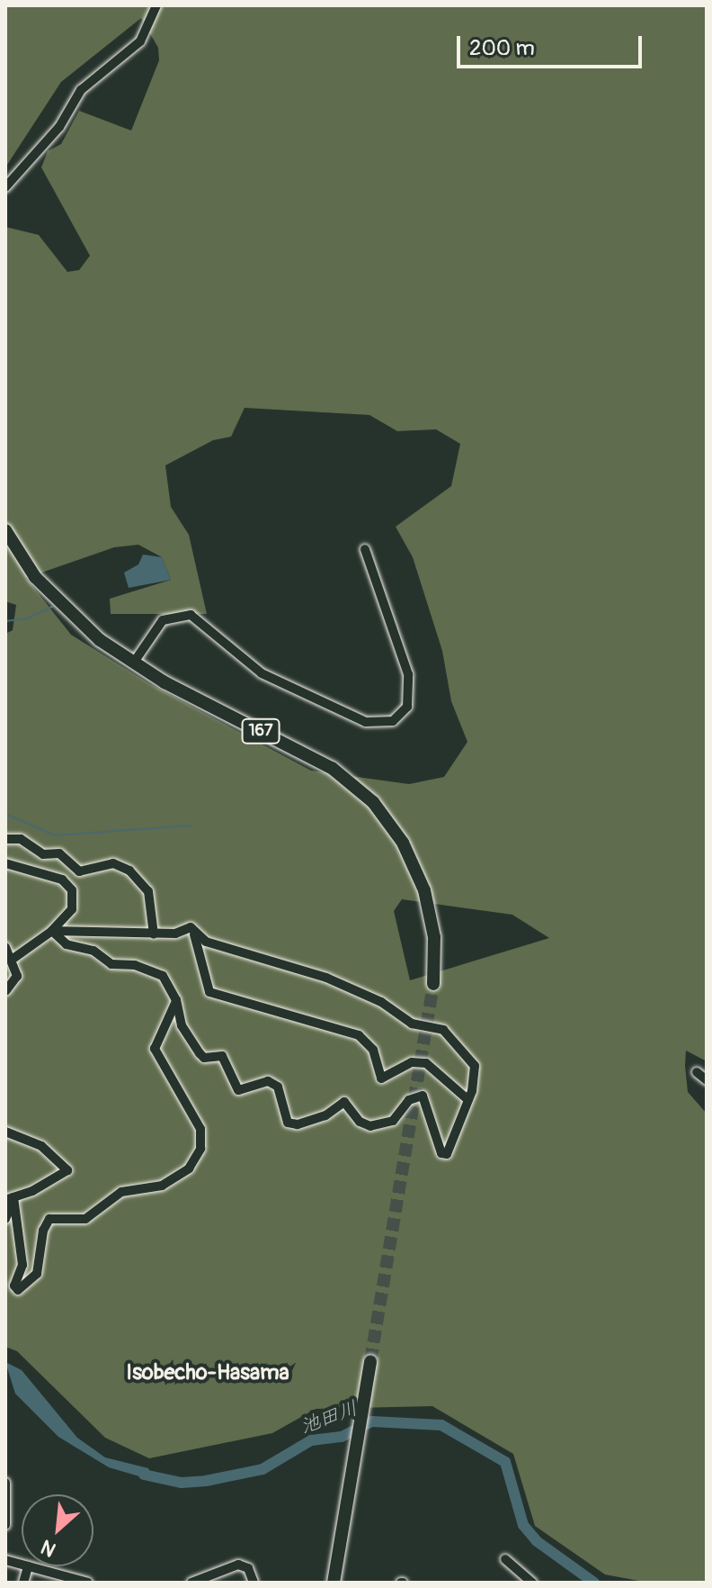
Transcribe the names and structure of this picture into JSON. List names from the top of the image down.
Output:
{
  "streets": {
    "highway": ["167"]
  },
  "districts": ["Isobecho-Hasama"],
  "water": ["池田川"],
  "scale_bar": "200 m",
  "north": "bottom left"
}
